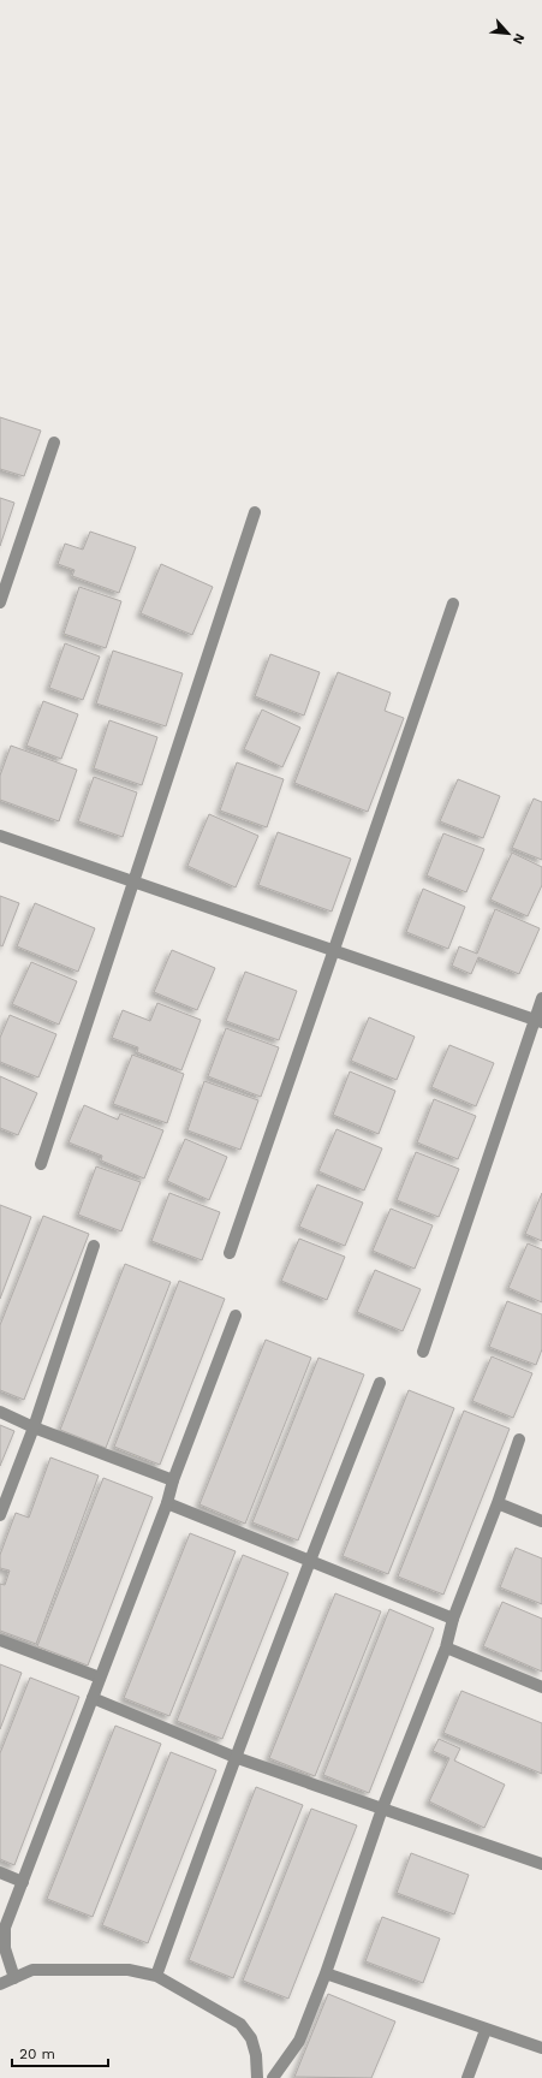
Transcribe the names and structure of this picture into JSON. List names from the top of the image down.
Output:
{
  "scale_bar": "20 m",
  "north": "bottom right"
}
